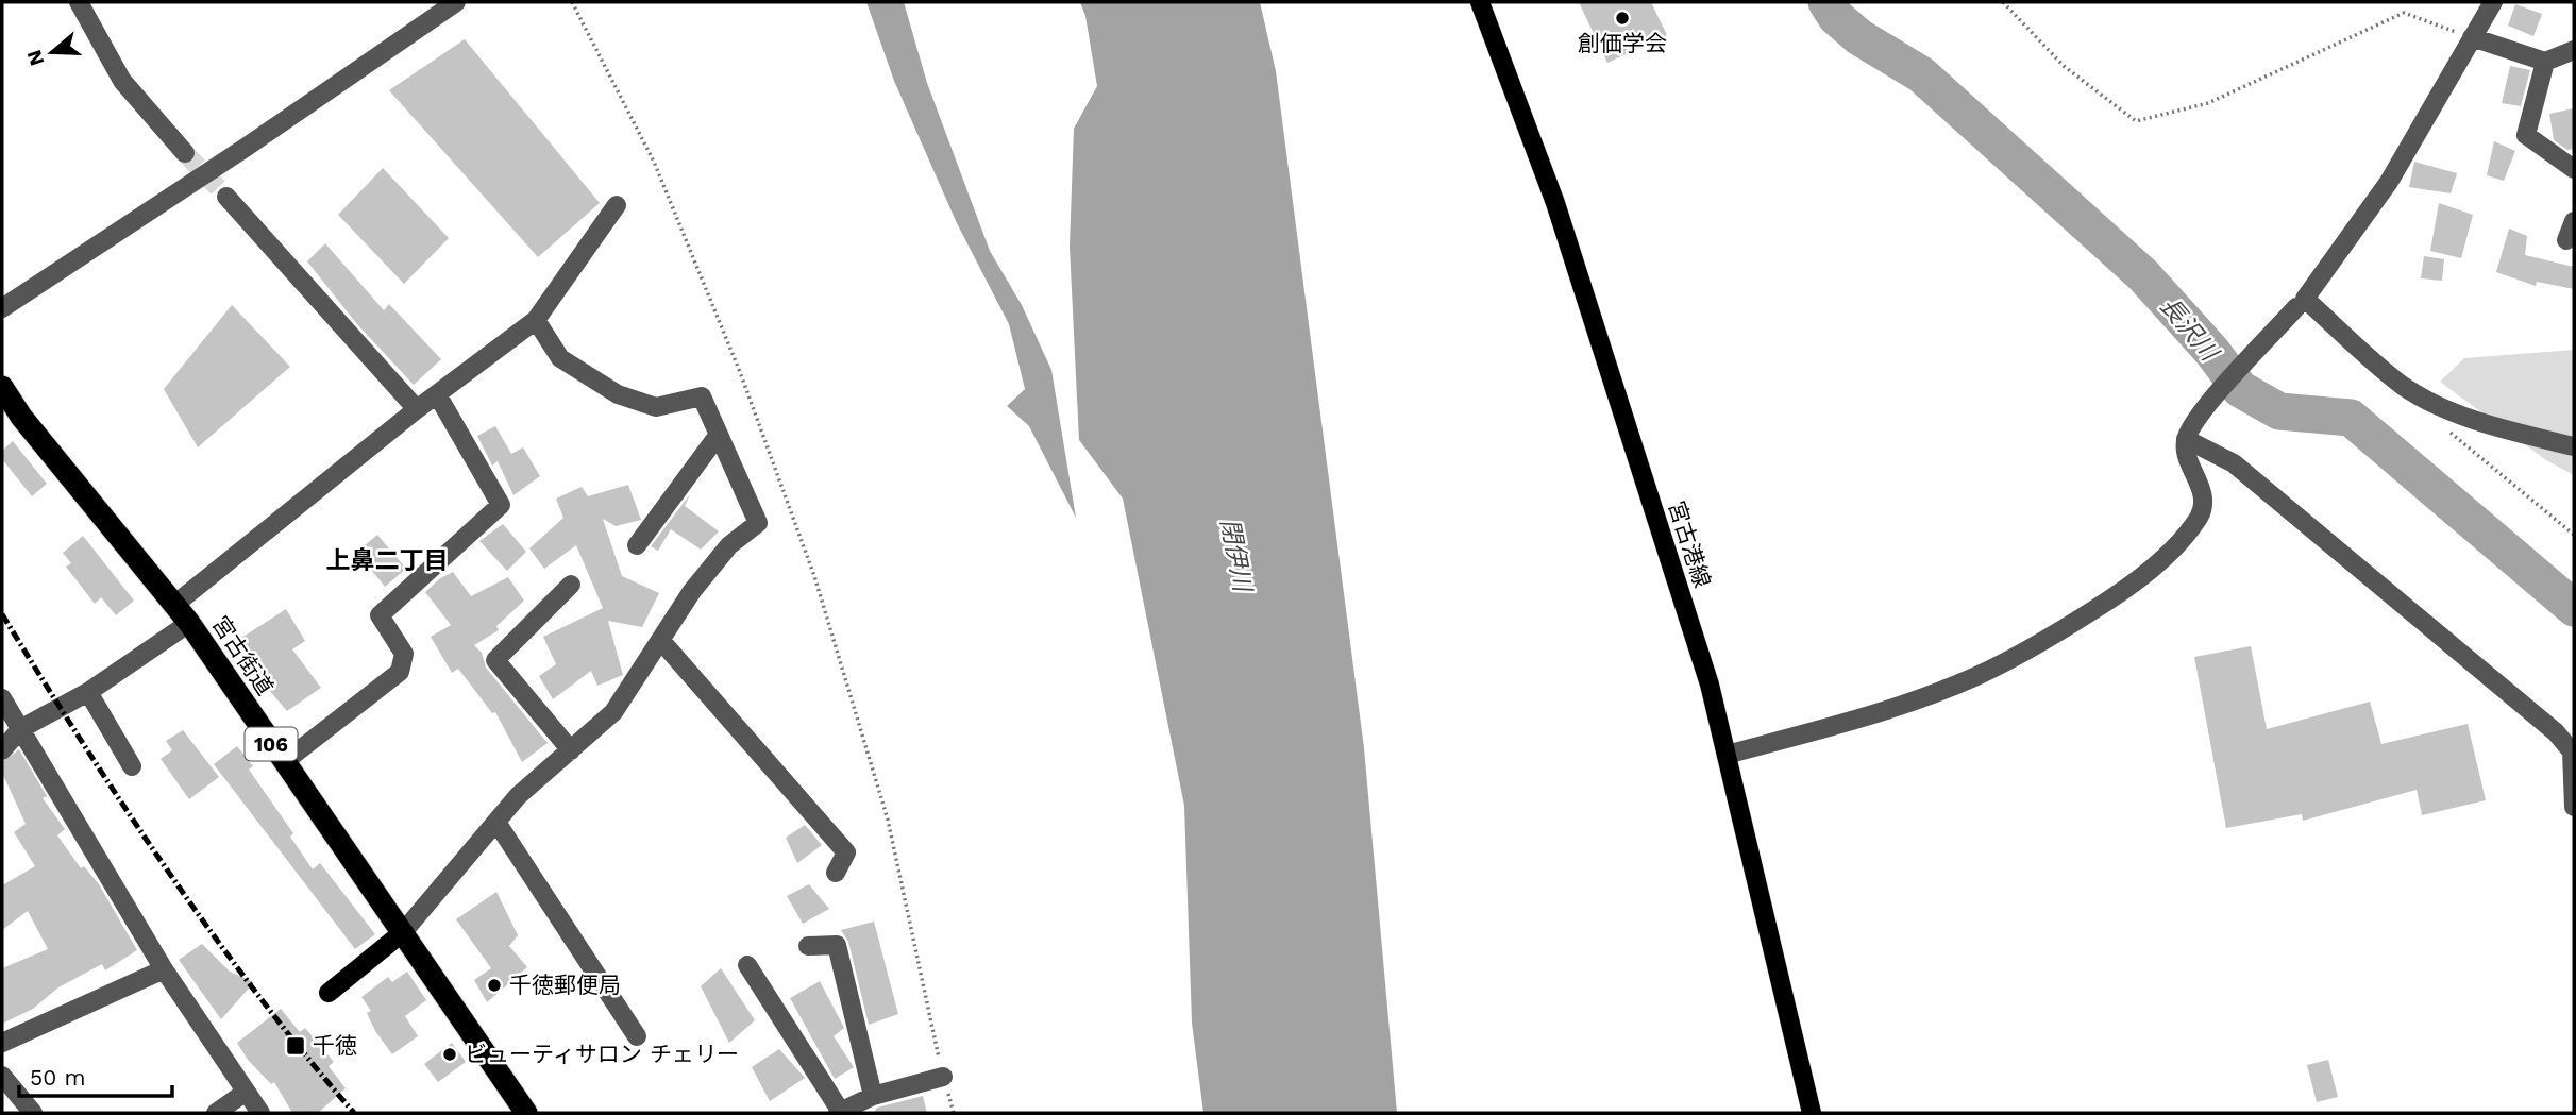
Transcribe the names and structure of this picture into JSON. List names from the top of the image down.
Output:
{
  "streets": {
    "highway": ["宮古街道", "106"],
    "main road": ["宮古港線"]
  },
  "districts": ["上鼻二丁目"],
  "water": ["長沢川", "閉伊川"],
  "places": {
    "other": ["創価学会", "千徳郵便局", "ビューティサロン チェリー"],
    "transit": ["千徳"]
  },
  "scale_bar": "50 m",
  "north": "left"
}
